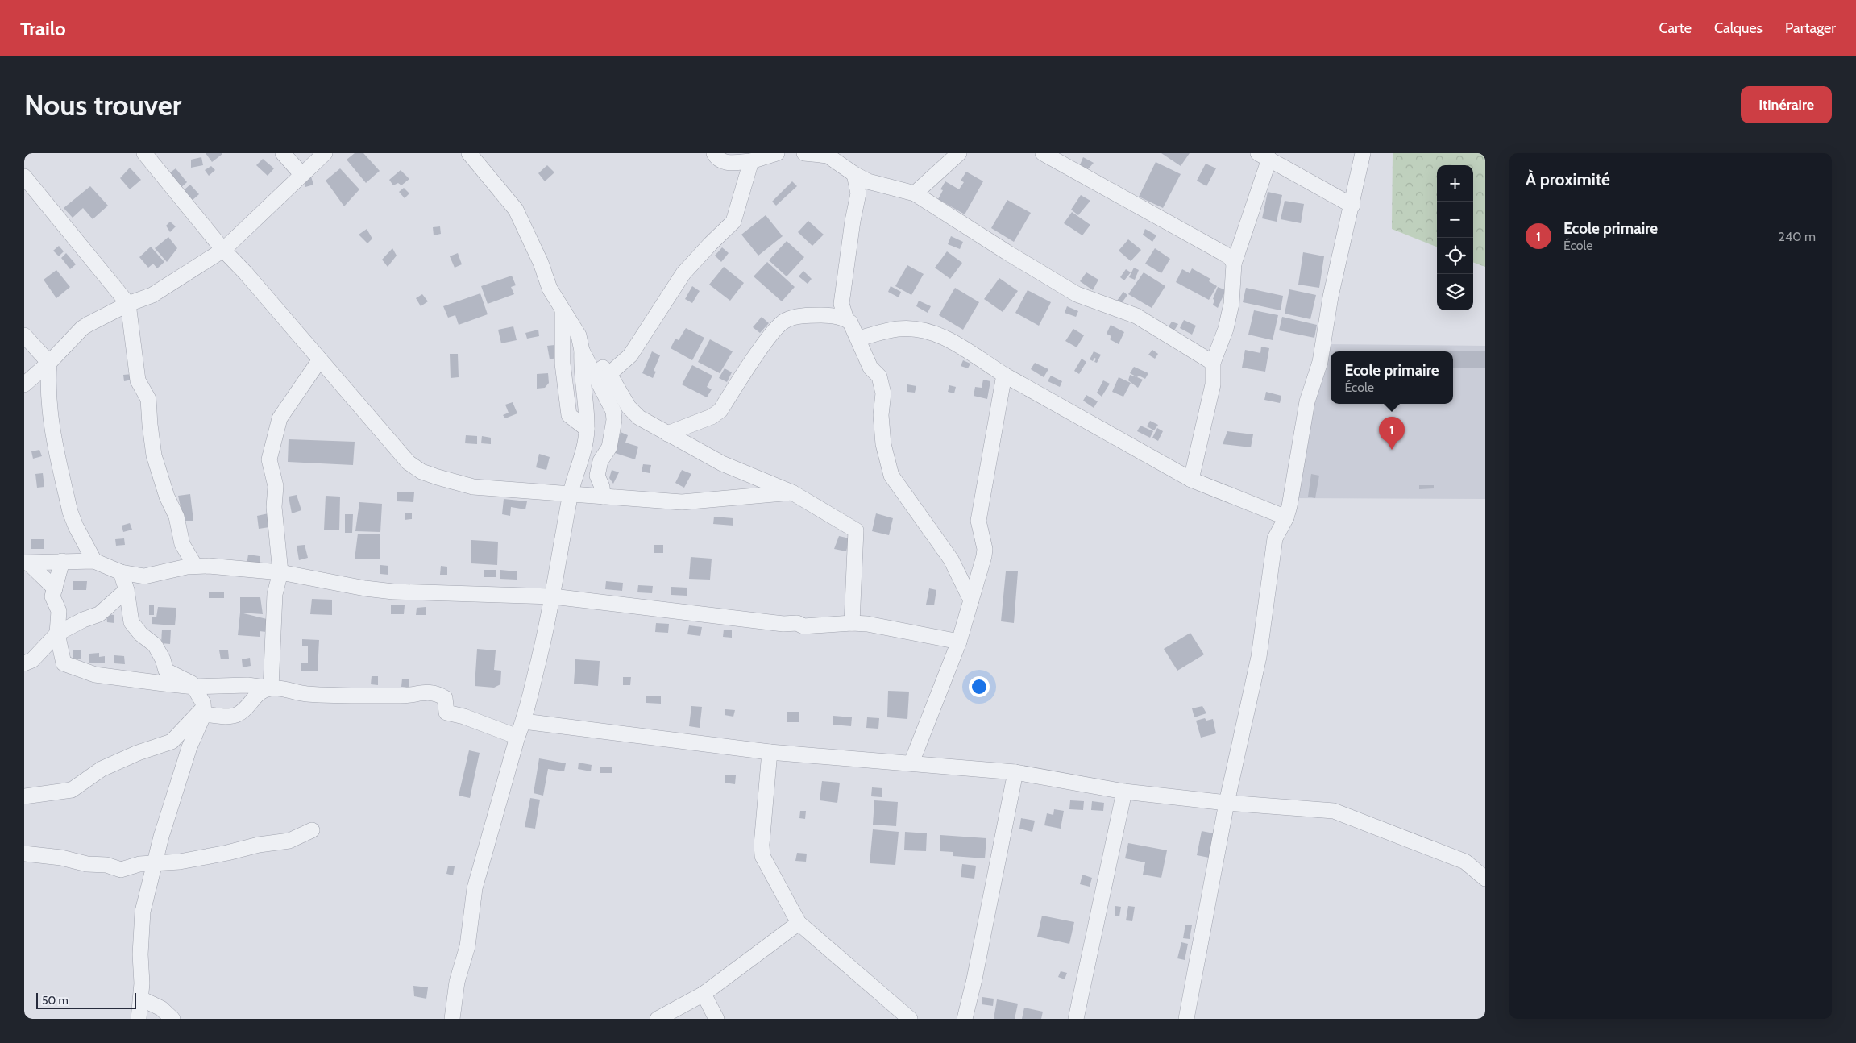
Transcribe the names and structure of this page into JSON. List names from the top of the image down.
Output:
{
  "scale_bar": "50 m",
  "page": {
    "header": "Trailo",
    "nav": ["Carte", "Calques", "Partager"],
    "buttons": "Itinéraire",
    "title": "Nous trouver",
    "heading": "À proximité",
    "map_buttons": ["+", "−"],
    "list": [
      {
        "mark": "1",
        "name": "Ecole primaire",
        "note": "École",
        "value": "240 m"
      }
    ],
    "popup": ["Ecole primaire", "École"],
    "pins": "1",
    "scale": "50 m"
  }
}
